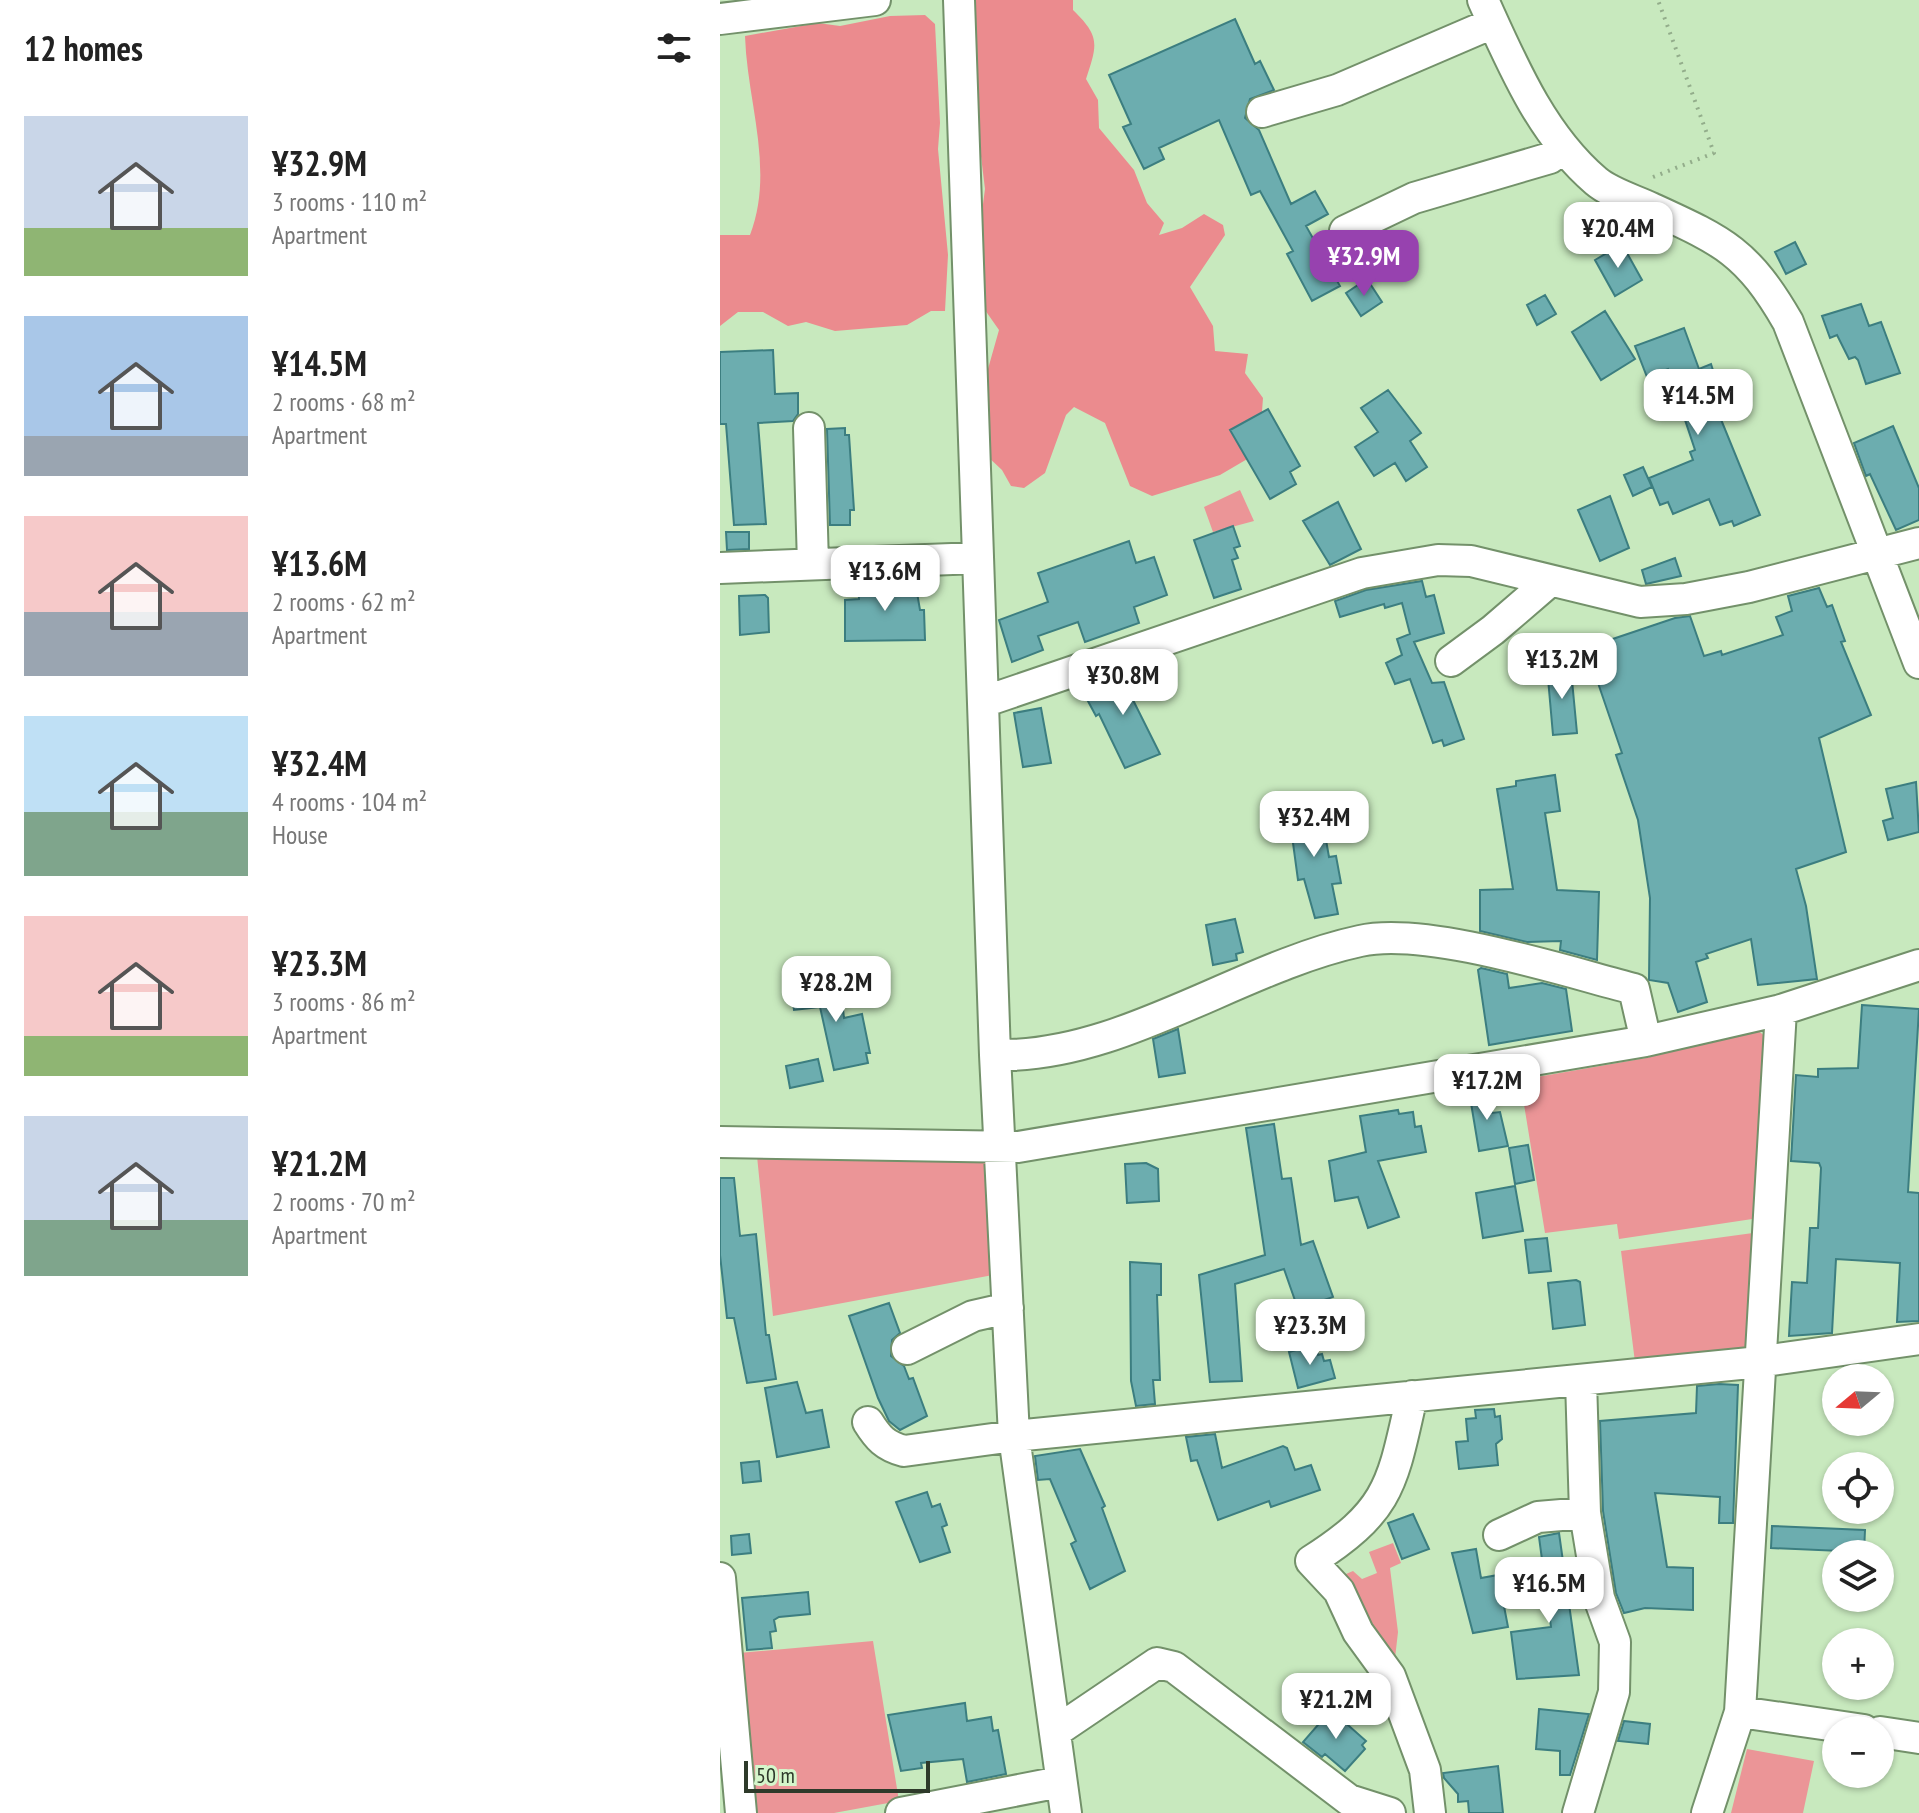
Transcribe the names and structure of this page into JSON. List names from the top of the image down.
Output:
{
  "scale_bar": "50 m",
  "north": "left",
  "page": {
    "heading": "12 homes",
    "list": [
      {
        "name": "¥32.9M",
        "note": "3 rooms · 110 m² · Apartment"
      },
      {
        "name": "¥14.5M",
        "note": "2 rooms · 68 m² · Apartment"
      },
      {
        "name": "¥13.6M",
        "note": "2 rooms · 62 m² · Apartment"
      },
      {
        "name": "¥32.4M",
        "note": "4 rooms · 104 m² · House"
      },
      {
        "name": "¥23.3M",
        "note": "3 rooms · 86 m² · Apartment"
      },
      {
        "name": "¥21.2M",
        "note": "2 rooms · 70 m² · Apartment"
      }
    ],
    "price": [
      "¥20.4M",
      "¥32.9M",
      "¥14.5M",
      "¥13.6M",
      "¥13.2M",
      "¥30.8M",
      "¥32.4M",
      "¥28.2M",
      "¥17.2M",
      "¥23.3M",
      "¥16.5M",
      "¥21.2M"
    ],
    "map_buttons": ["+", "−"],
    "scale": "50 m"
  }
}
